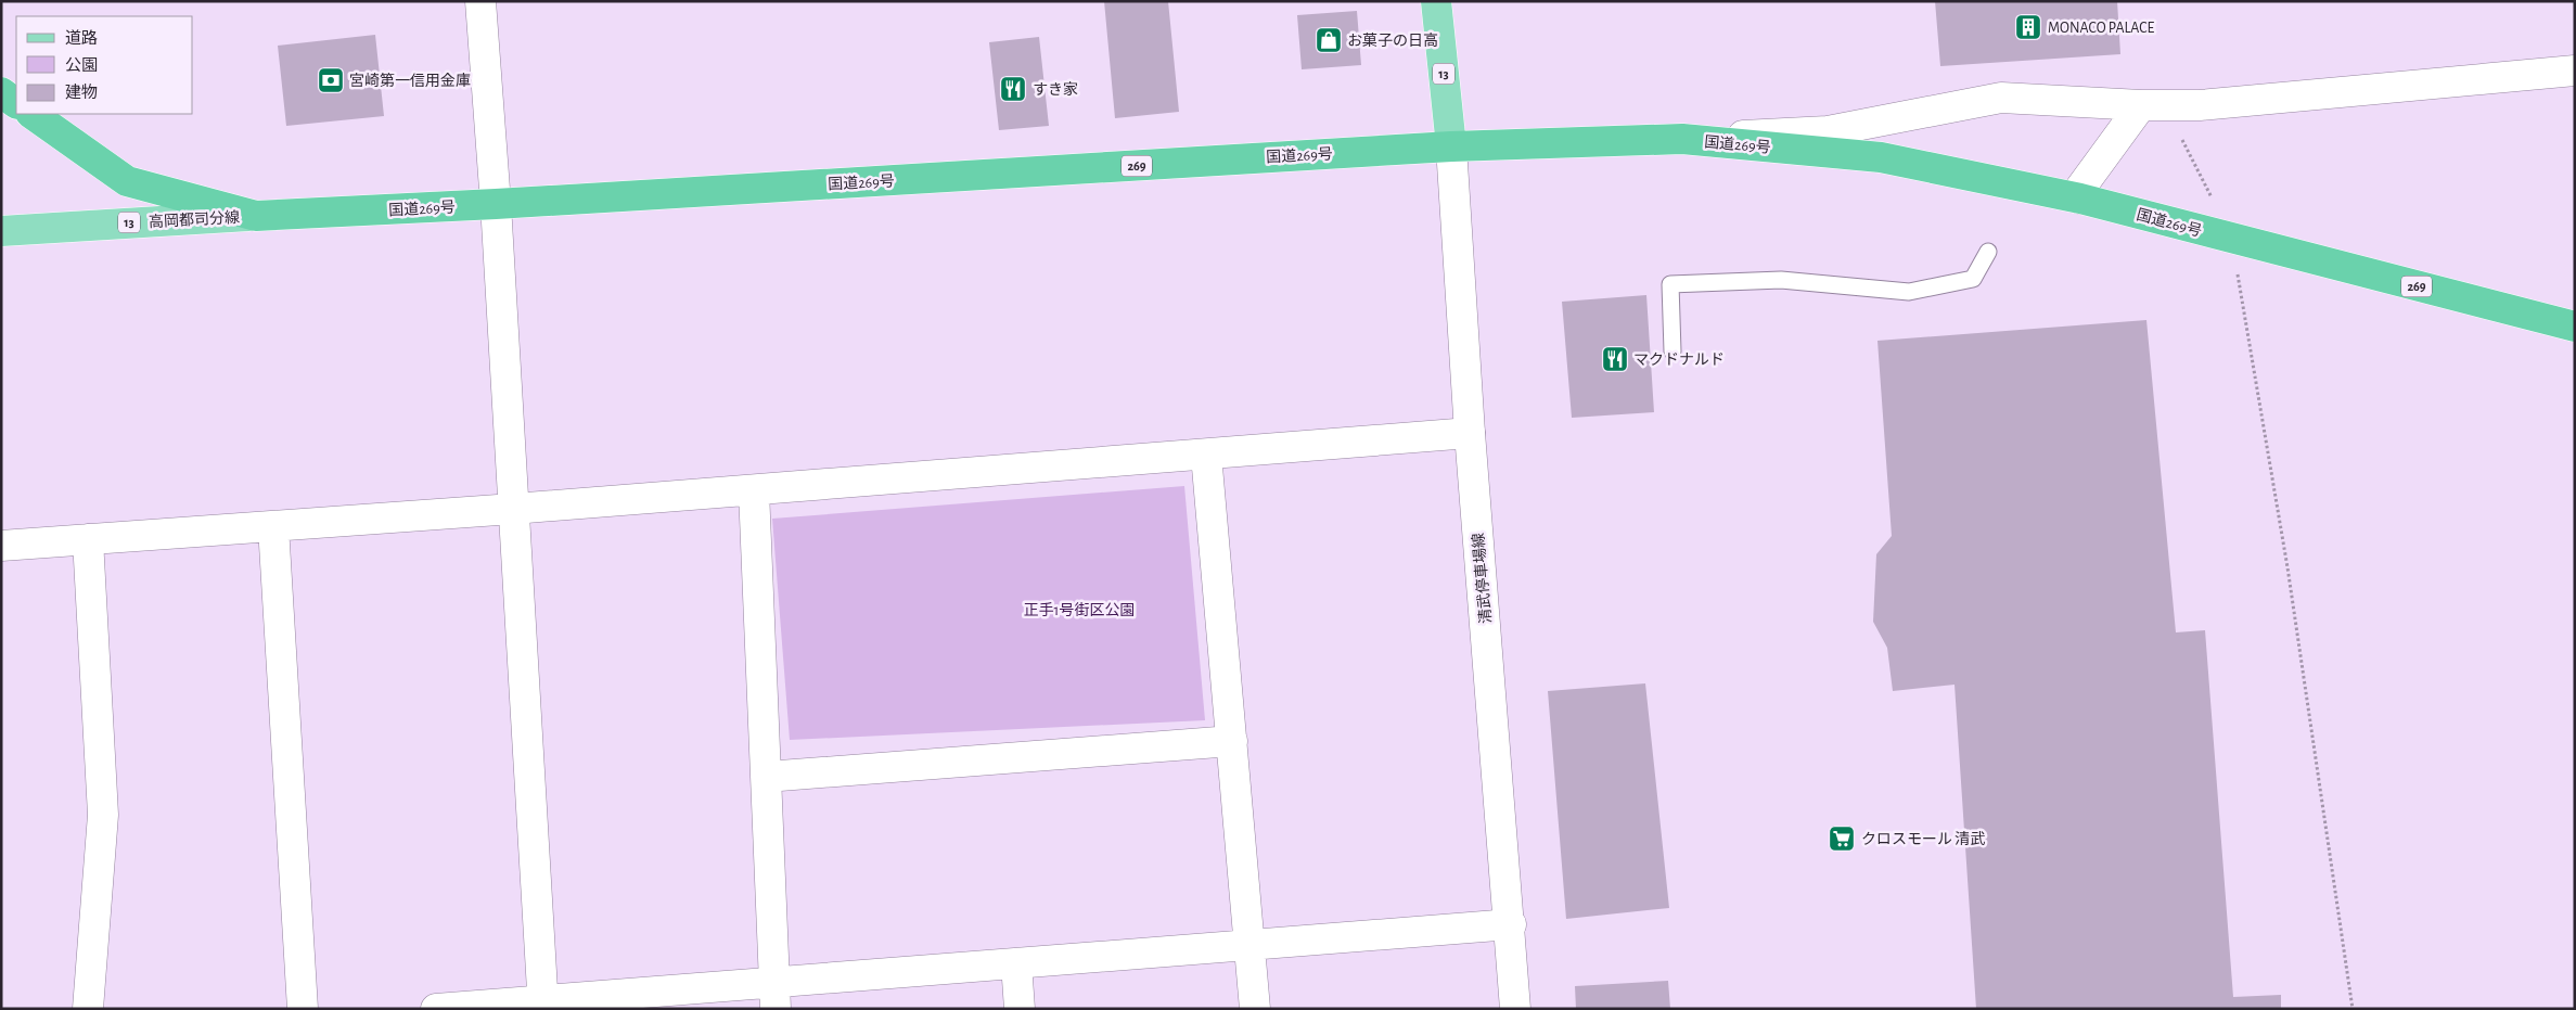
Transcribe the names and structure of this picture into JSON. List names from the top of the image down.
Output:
{
  "streets": {
    "highway": ["国道269号", "269"],
    "main road": ["13", "高岡都司分線"],
    "street": ["清武停車場線"]
  },
  "crossings": [
    ["13", "国道269号"],
    ["13", "清武停車場線"],
    ["国道269号", "高岡都司分線"],
    ["国道269号", "清武停車場線"]
  ],
  "parks": ["正手1号街区公園"],
  "places": {
    "building": ["MONACO PALACE"],
    "shop": ["お菓子の日高"],
    "bank": ["宮崎第一信用金庫"],
    "restaurant": ["すき家", "マクドナルド"],
    "supermarket": ["クロスモール 清武"]
  },
  "legend": ["道路", "公園", "建物"]
}
